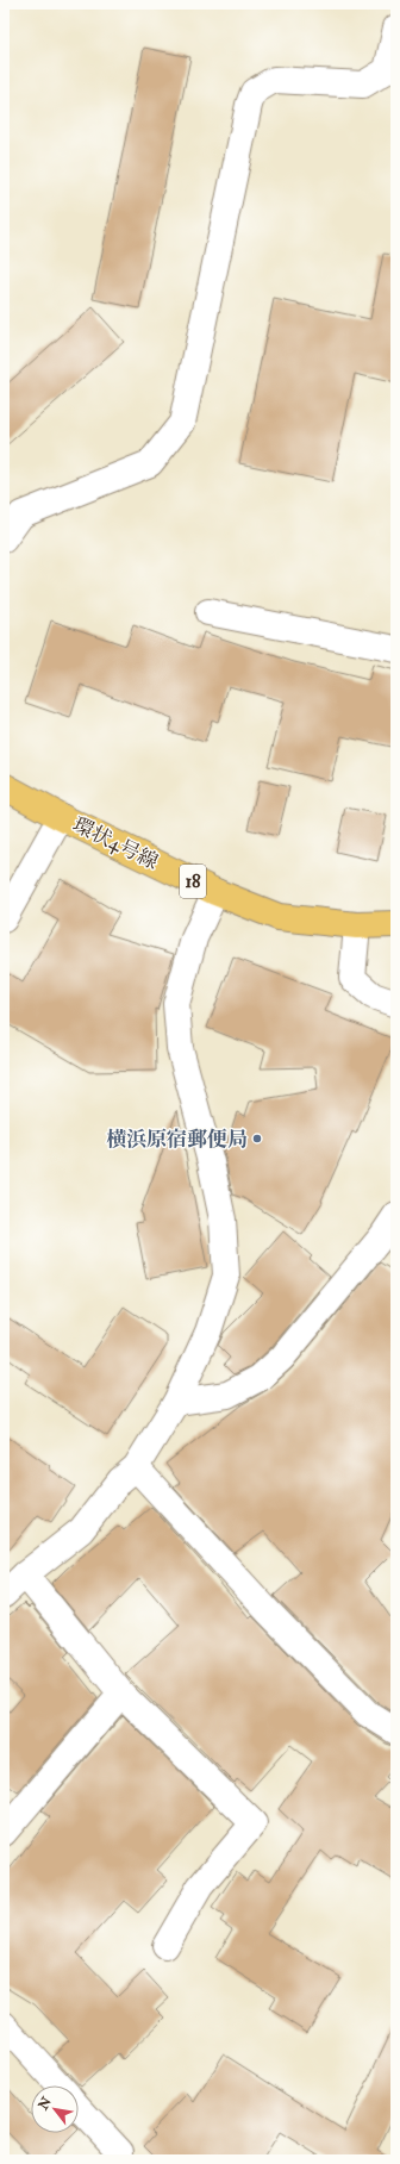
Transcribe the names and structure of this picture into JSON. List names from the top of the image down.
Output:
{
  "streets": {
    "main road": ["環状4号線", "18"]
  },
  "places": ["横浜原宿郵便局"],
  "north": "top left"
}
